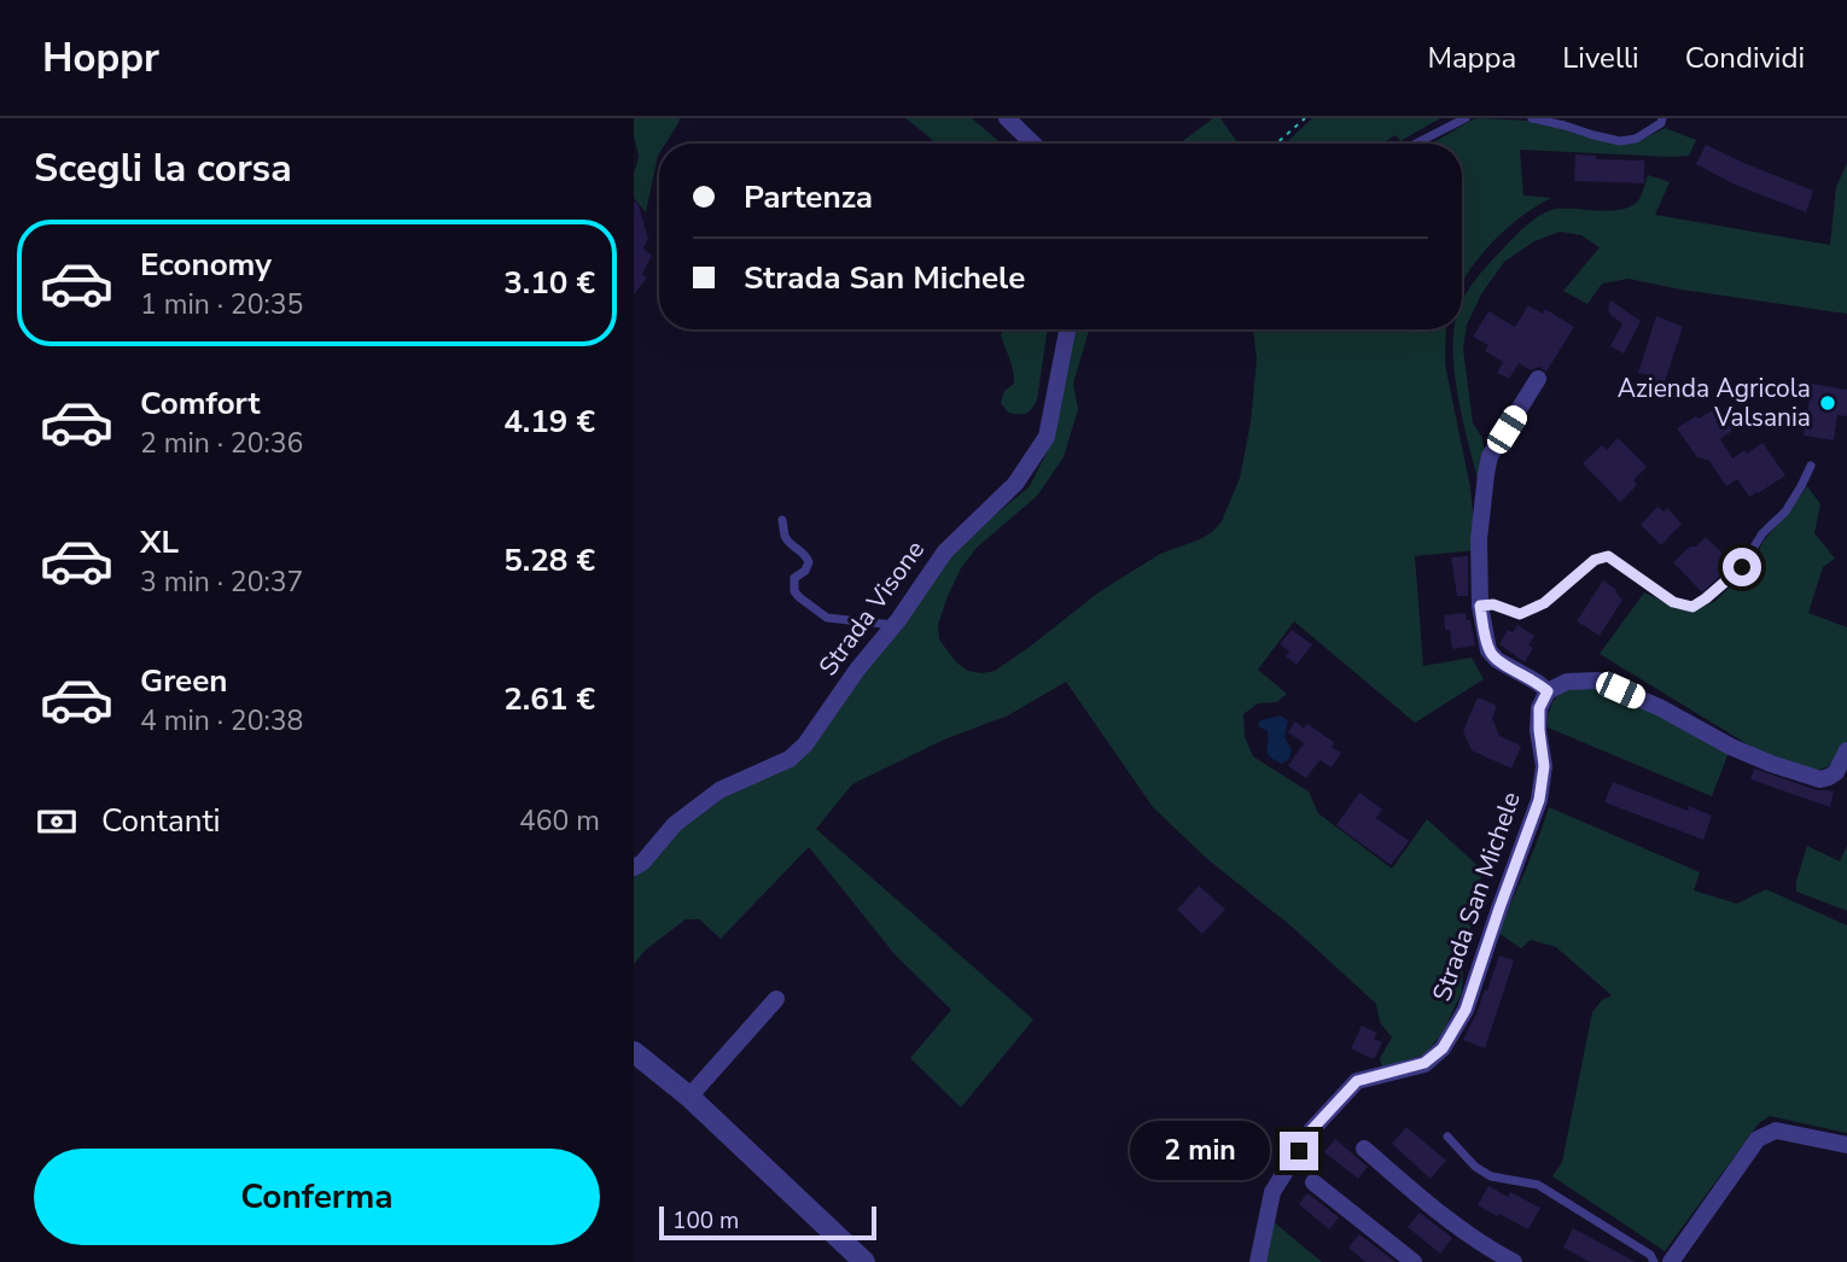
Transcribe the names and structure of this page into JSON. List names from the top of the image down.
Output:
{
  "streets": {
    "street": ["Strada Visone", "Strada San Michele"]
  },
  "places": ["Azienda Agricola Valsania"],
  "scale_bar": "100 m",
  "page": {
    "header": "Hoppr",
    "nav": ["Mappa", "Livelli", "Condividi"],
    "heading": "Scegli la corsa",
    "banner": ["Partenza", "Strada San Michele"],
    "list": [
      {
        "name": "Economy",
        "note": "1 min · 20:35",
        "value": "3.10 €"
      },
      {
        "name": "Comfort",
        "note": "2 min · 20:36",
        "value": "4.19 €"
      },
      {
        "name": "XL",
        "note": "3 min · 20:37",
        "value": "5.28 €"
      },
      {
        "name": "Green",
        "note": "4 min · 20:38",
        "value": "2.61 €"
      }
    ],
    "pay": ["Contanti", "460 m"],
    "bubble": "2 min",
    "buttons": "Conferma",
    "scale": "100 m"
  }
}
